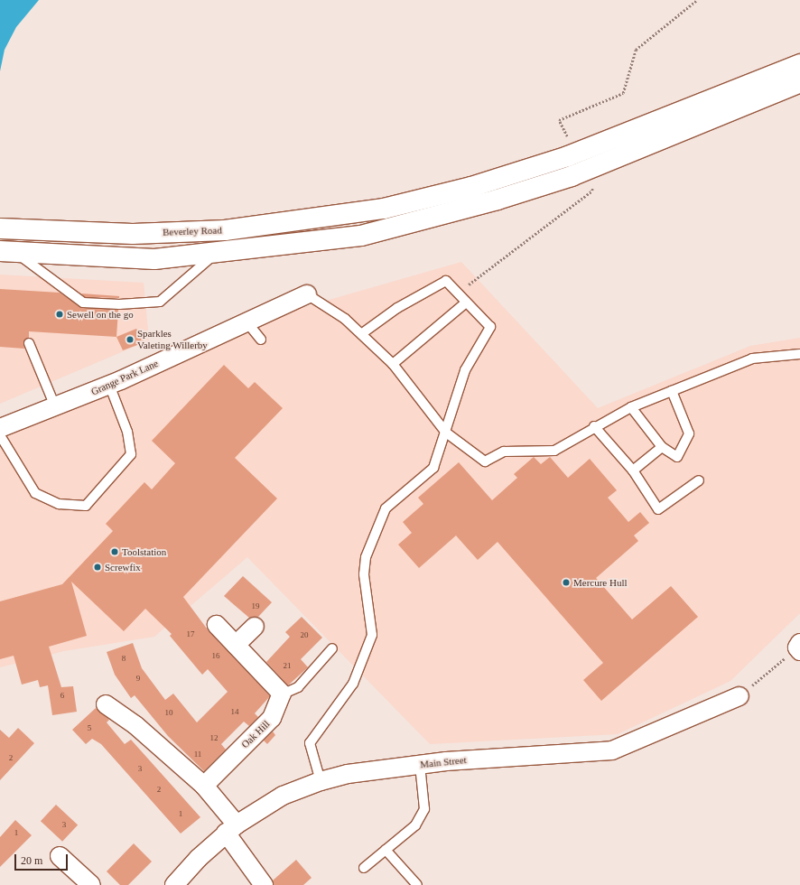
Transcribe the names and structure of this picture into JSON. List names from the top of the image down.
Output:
{
  "streets": {
    "highway": ["Beverley Road"],
    "street": ["Grange Park Lane", "Oak Hill", "Main Street"]
  },
  "places": [
    "Sewell on the go",
    "Sparkles Valeting Willerby",
    "Toolstation",
    "Screwfix",
    "Mercure Hull"
  ],
  "house_numbers": [
    "19",
    "17",
    "20",
    "16",
    "8",
    "21",
    "9",
    "6",
    "14",
    "10",
    "5",
    "12",
    "11",
    "2",
    "3",
    "2",
    "1",
    "3",
    "1"
  ],
  "scale_bar": "20 m"
}
